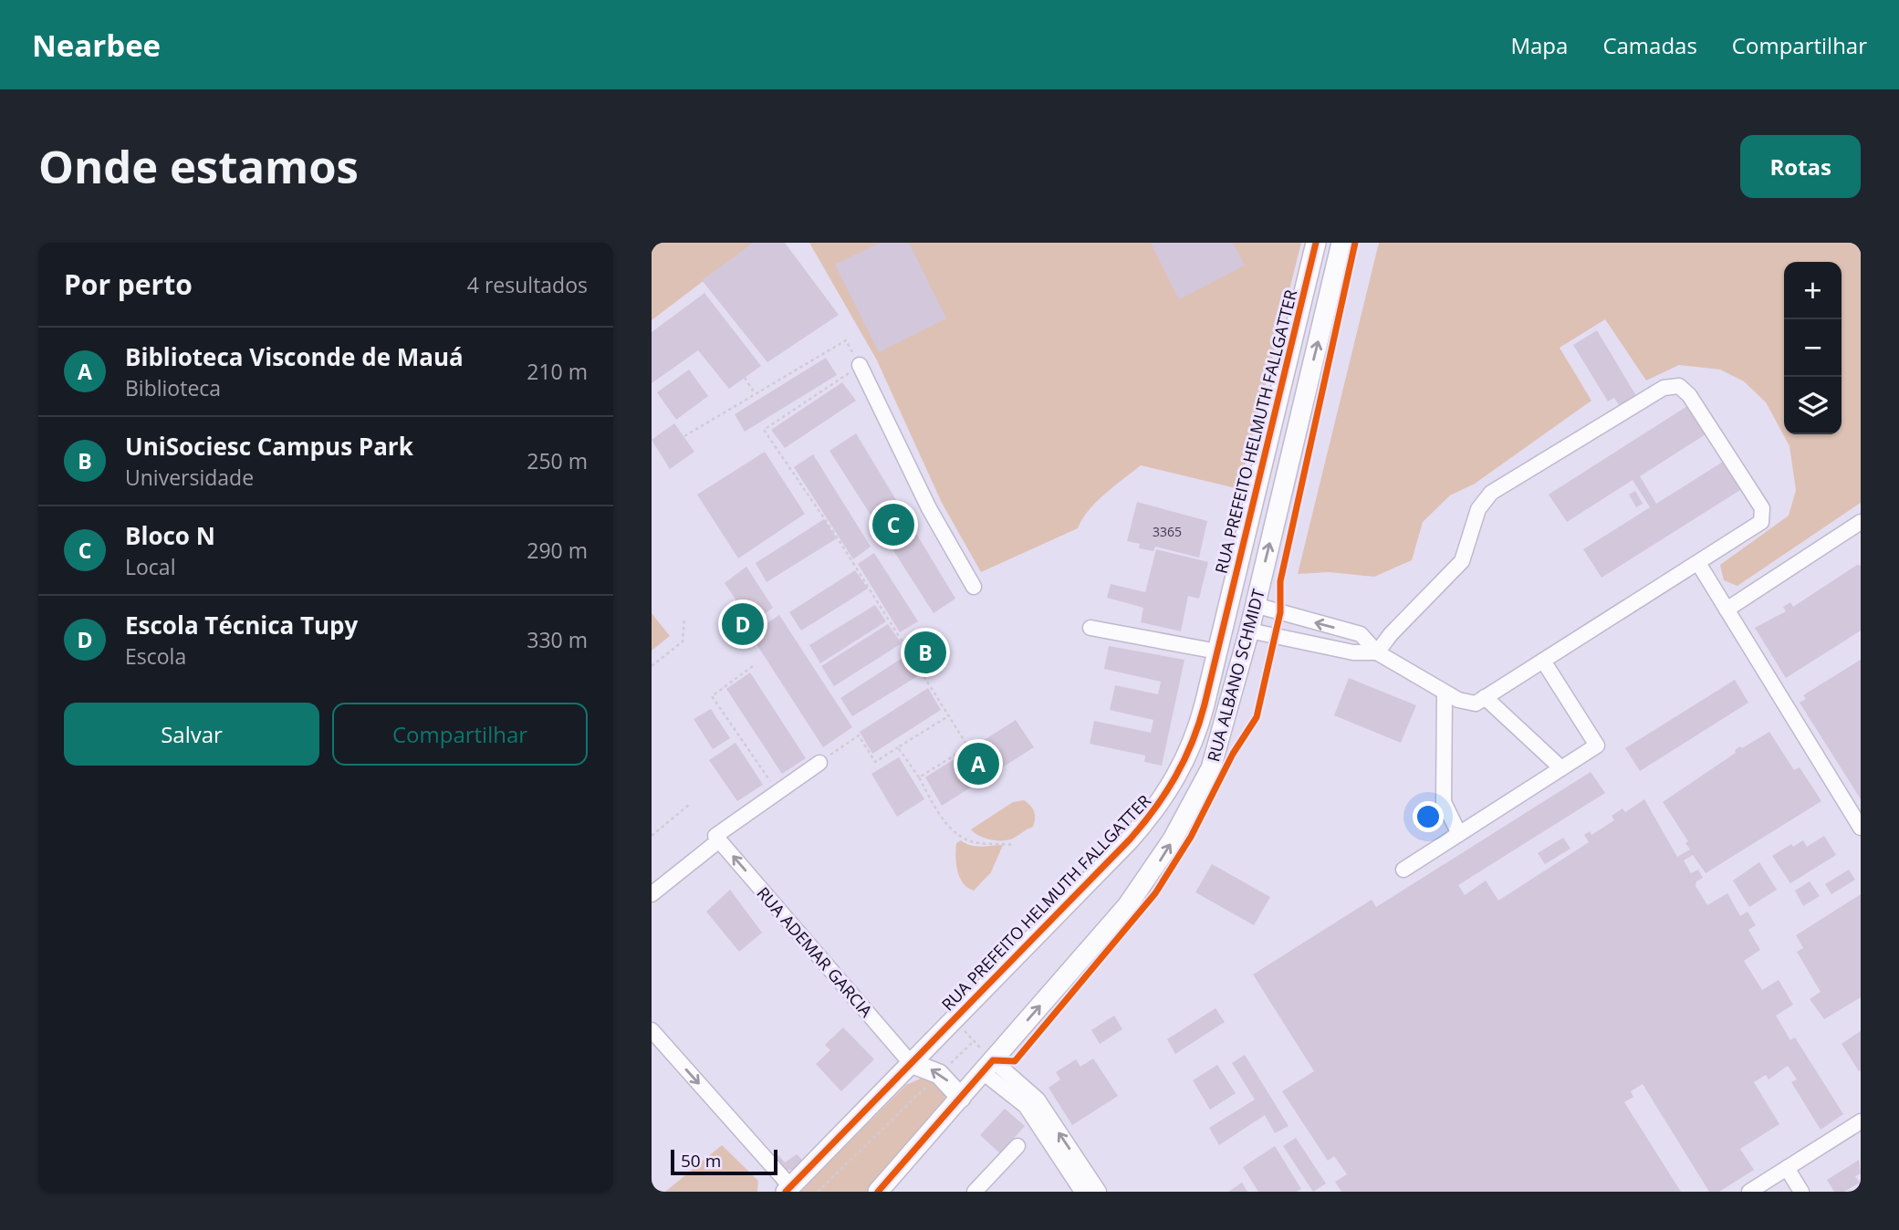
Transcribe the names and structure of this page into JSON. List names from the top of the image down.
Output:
{
  "streets": {
    "main road": ["RUA PREFEITO HELMUTH FALLGATTER", "RUA ALBANO SCHMIDT"],
    "street": ["RUA ADEMAR GARCIA"]
  },
  "crossings": [
    ["RUA PREFEITO HELMUTH FALLGATTER", "RUA ADEMAR GARCIA"]
  ],
  "one_way": ["RUA ALBANO SCHMIDT", "RUA ADEMAR GARCIA"],
  "house_numbers": ["3365"],
  "scale_bar": "50 m",
  "page": {
    "header": "Nearbee",
    "nav": ["Mapa", "Camadas", "Compartilhar"],
    "buttons": [
      "Rotas",
      ["Salvar", "Compartilhar"]
    ],
    "title": "Onde estamos",
    "heading": ["Por perto", "4 resultados"],
    "map_buttons": ["+", "−"],
    "list": [
      {
        "mark": "A",
        "name": "Biblioteca Visconde de Mauá",
        "note": "Biblioteca",
        "value": "210 m"
      },
      {
        "mark": "B",
        "name": "UniSociesc Campus Park",
        "note": "Universidade",
        "value": "250 m"
      },
      {
        "mark": "C",
        "name": "Bloco N",
        "note": "Local",
        "value": "290 m"
      },
      {
        "mark": "D",
        "name": "Escola Técnica Tupy",
        "note": "Escola",
        "value": "330 m"
      }
    ],
    "pins": [
      "C",
      "D",
      "B",
      "A"
    ],
    "scale": "50 m"
  }
}
